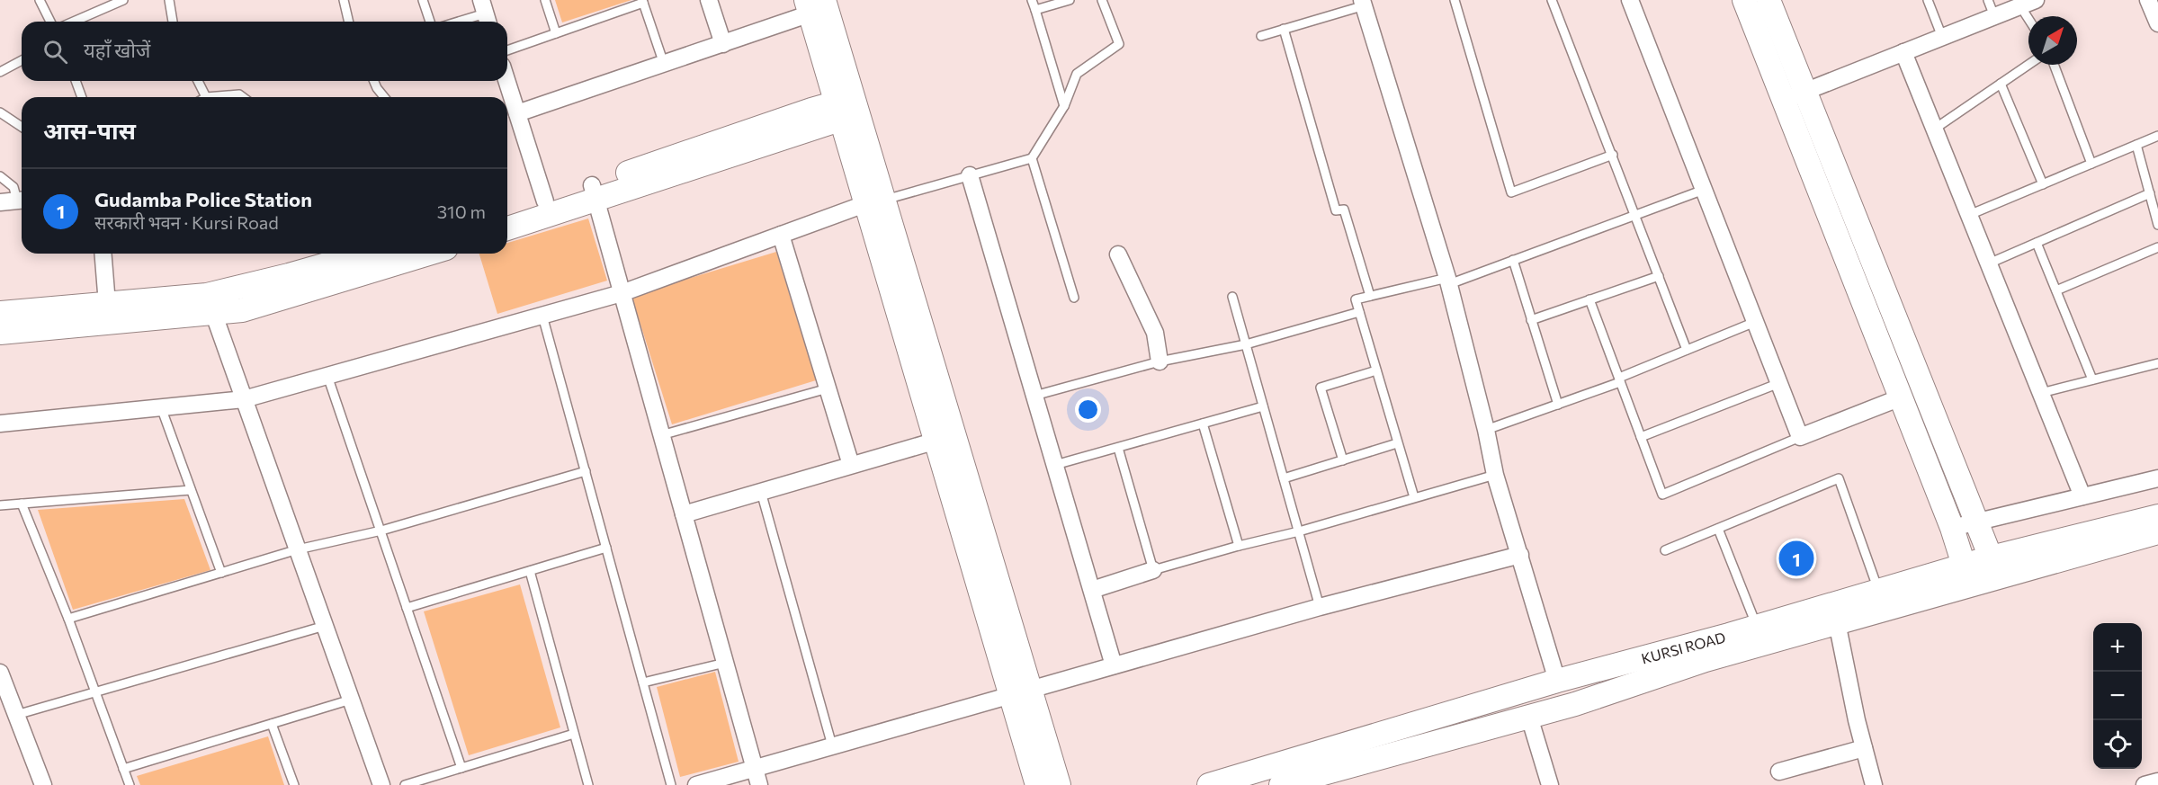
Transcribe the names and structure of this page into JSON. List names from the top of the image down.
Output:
{
  "streets": {
    "street": ["KURSI ROAD"]
  },
  "north": "top right",
  "page": {
    "search": "यहाँ खोजें",
    "heading": "आस-पास",
    "list": [
      {
        "mark": "1",
        "name": "Gudamba Police Station",
        "note": "सरकारी भवन · Kursi Road",
        "value": "310 m"
      }
    ],
    "pins": "1",
    "map_buttons": ["+", "−"]
  }
}
